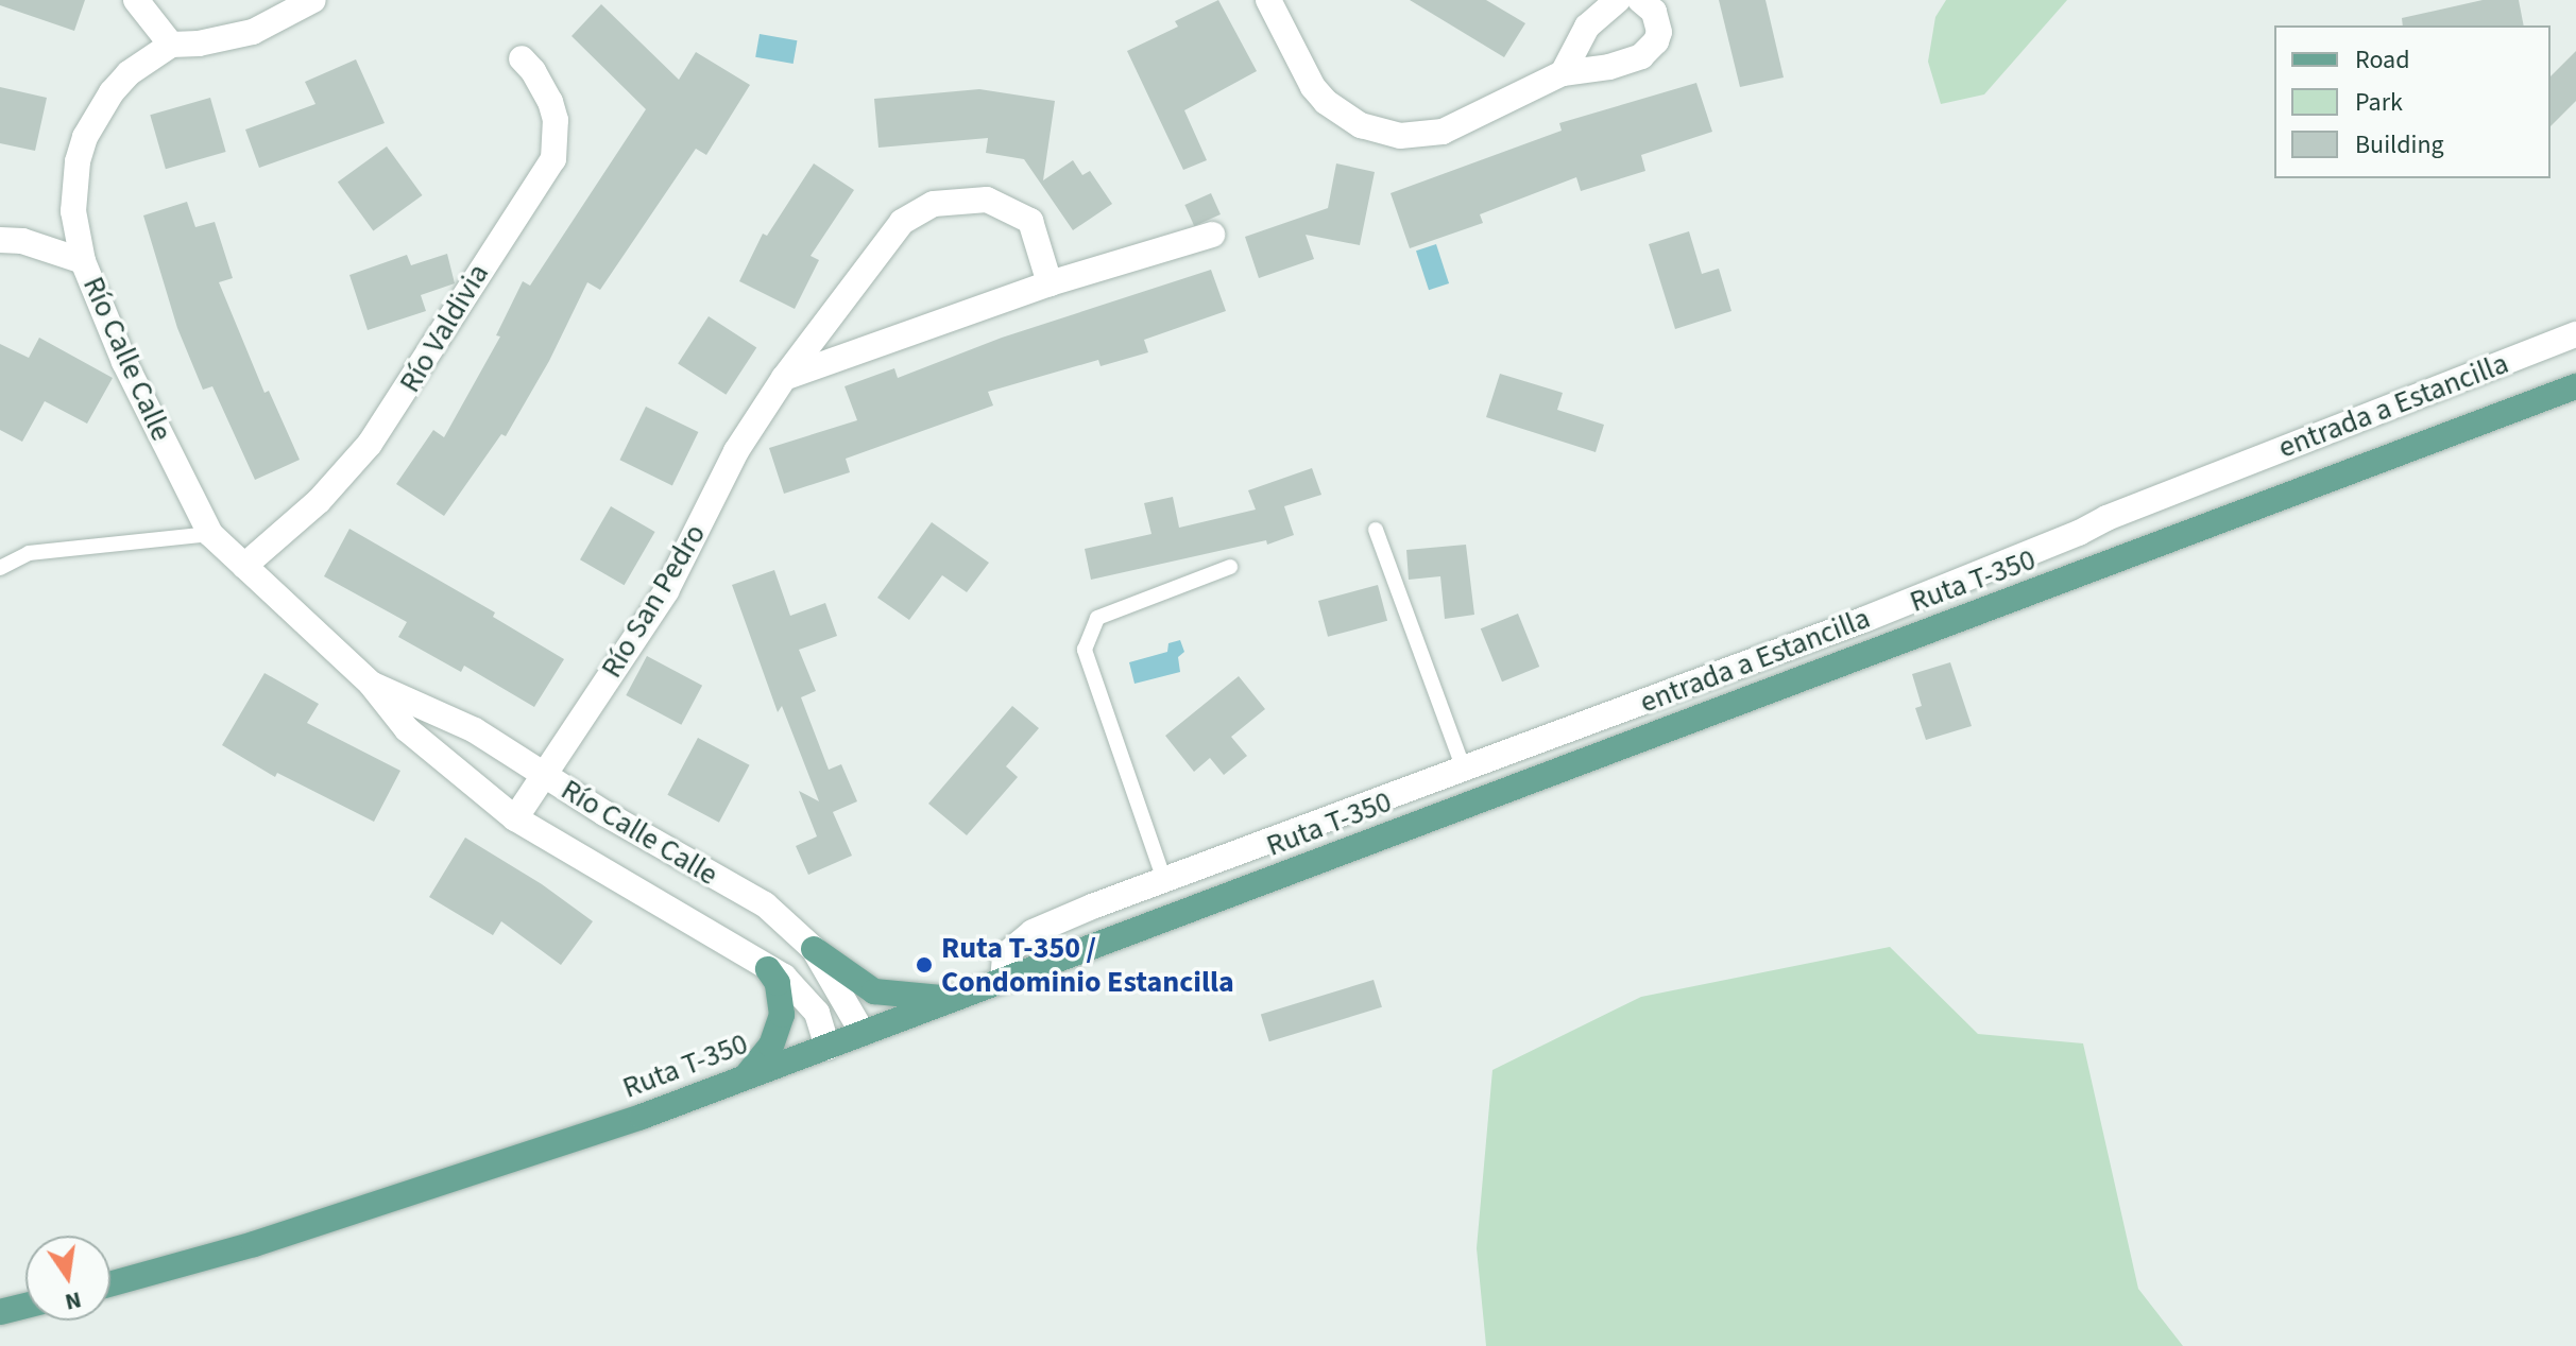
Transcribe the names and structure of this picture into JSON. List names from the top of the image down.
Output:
{
  "streets": {
    "main road": ["Ruta T-350"],
    "street": [
      "Río Valdivia",
      "Río Calle Calle",
      "entrada a Estancilla",
      "Río San Pedro"
    ]
  },
  "crossings": [
    ["Río Valdivia", "Río Calle Calle"],
    ["Río Calle Calle", "Ruta T-350"],
    ["Río Calle Calle", "Río San Pedro"],
    ["entrada a Estancilla", "Ruta T-350"]
  ],
  "places": ["Ruta T-350 / Condominio Estancilla"],
  "legend": ["Road", "Park", "Building"],
  "north": "bottom"
}
